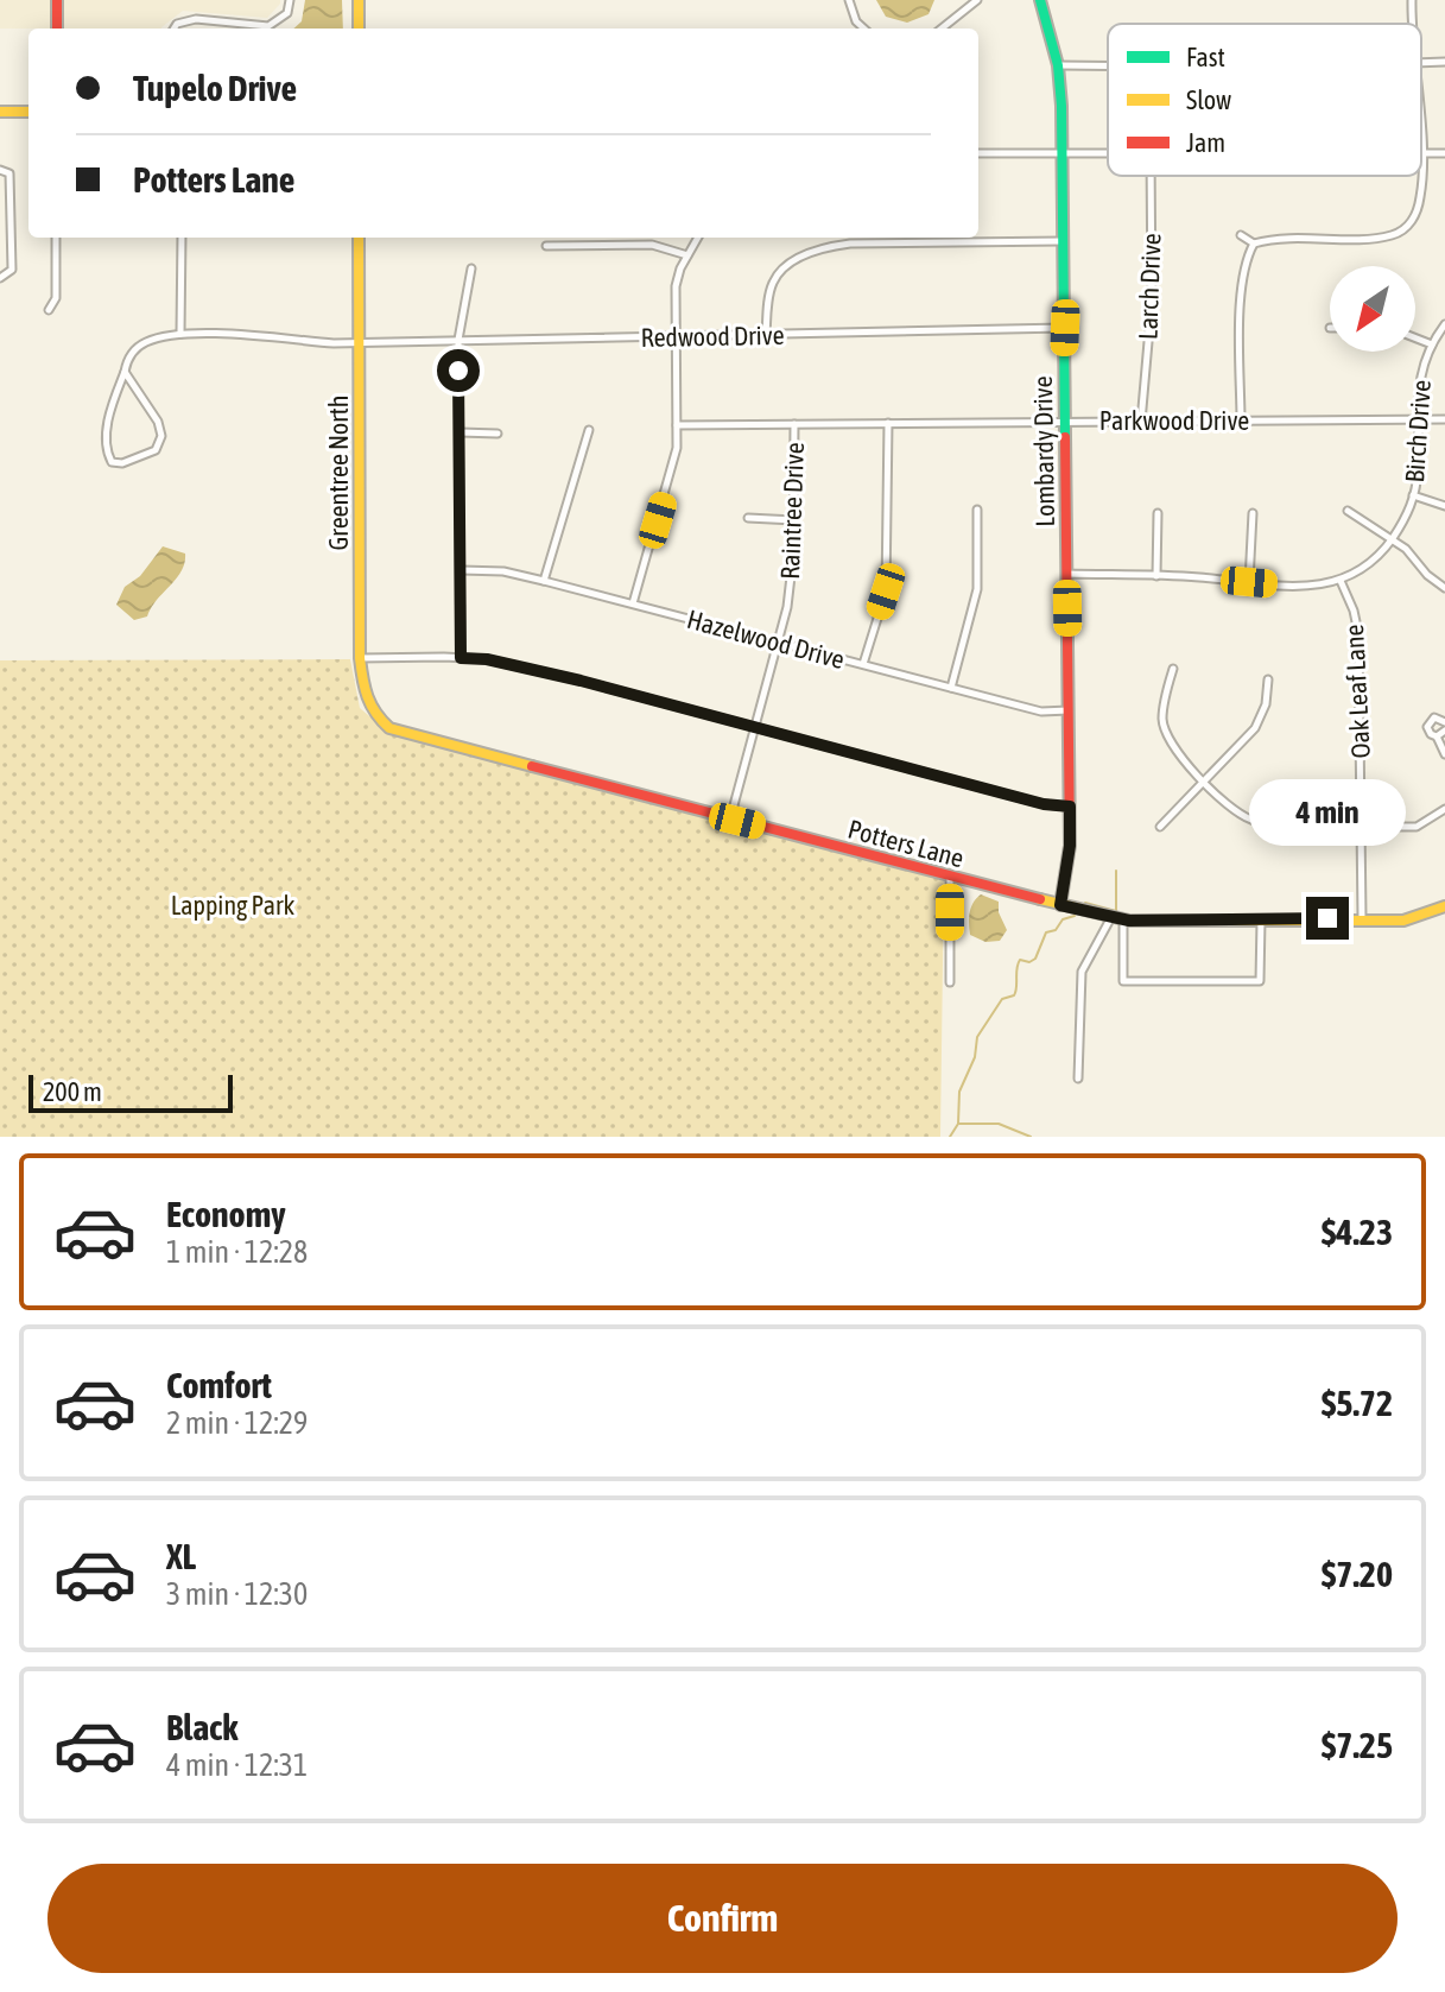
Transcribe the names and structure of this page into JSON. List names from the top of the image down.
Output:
{
  "streets": {
    "main road": ["Lombardy Drive", "Greentree North", "Potters Lane"],
    "street": [
      "Larch Drive",
      "Redwood Drive",
      "Parkwood Drive",
      "Birch Drive",
      "Raintree Drive",
      "Hazelwood Drive",
      "Oak Leaf Lane"
    ]
  },
  "crossings": [
    ["Larch Drive", "Parkwood Drive"],
    ["Redwood Drive", "Lombardy Drive"],
    ["Redwood Drive", "Greentree North"],
    ["Parkwood Drive", "Birch Drive"],
    ["Parkwood Drive", "Lombardy Drive"],
    ["Parkwood Drive", "Raintree Drive"],
    ["Birch Drive", "Lombardy Drive"],
    ["Birch Drive", "Oak Leaf Lane"],
    ["Lombardy Drive", "Hazelwood Drive"],
    ["Lombardy Drive", "Potters Lane"],
    ["Greentree North", "Potters Lane"],
    ["Raintree Drive", "Hazelwood Drive"],
    ["Raintree Drive", "Potters Lane"],
    ["Oak Leaf Lane", "Potters Lane"]
  ],
  "parks": ["Lapping Park"],
  "legend": ["Fast", "Slow", "Jam"],
  "scale_bar": "200 m",
  "north": "bottom left",
  "page": {
    "banner": ["Tupelo Drive", "Potters Lane"],
    "bubble": "4 min",
    "scale": "200 m",
    "list": [
      {
        "name": "Economy",
        "note": "1 min · 12:28",
        "value": "$4.23"
      },
      {
        "name": "Comfort",
        "note": "2 min · 12:29",
        "value": "$5.72"
      },
      {
        "name": "XL",
        "note": "3 min · 12:30",
        "value": "$7.20"
      },
      {
        "name": "Black",
        "note": "4 min · 12:31",
        "value": "$7.25"
      }
    ],
    "buttons": "Confirm"
  }
}
